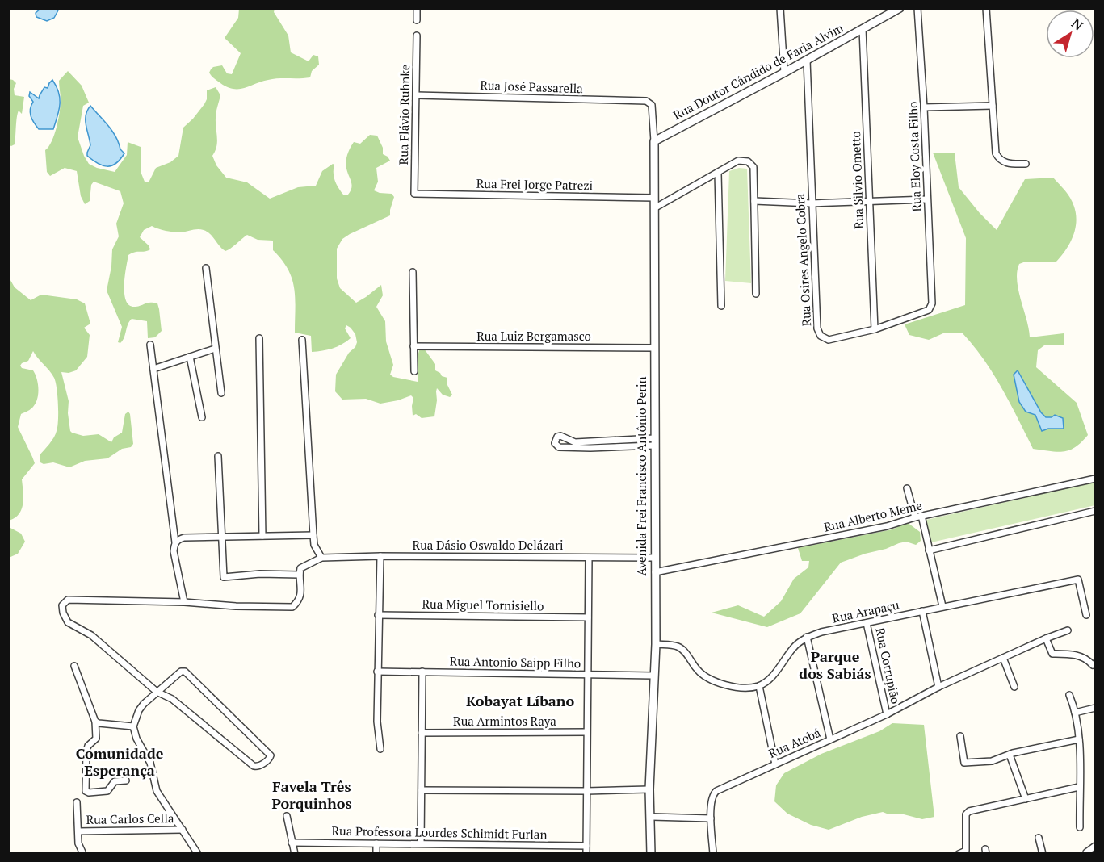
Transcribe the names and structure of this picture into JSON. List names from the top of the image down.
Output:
{
  "streets": {
    "street": [
      "Rua Doutor Cândido de Faria Alvim",
      "Rua José Passarella",
      "Rua Flávio Ruhnke",
      "Rua Eloy Costa Filho",
      "Rua Silvio Ometto",
      "Rua Frei Jorge Patrezi",
      "Rua Osires Angelo Cobra",
      "Rua Luiz Bergamasco",
      "Avenida Frei Francisco Antônio Perin",
      "Rua Alberto Meme",
      "Rua Dásio Oswaldo Delázari",
      "Rua Miguel Tornisiello",
      "Rua Arapaçu",
      "Rua Antonio Saipp Filho",
      "Rua Corrupião",
      "Rua Armintos Raya",
      "Rua Atobá",
      "Rua Carlos Cella",
      "Rua Professora Lourdes Schimidt Furlan"
    ]
  },
  "crossings": [
    ["Rua Doutor Cândido de Faria Alvim", "Rua Silvio Ometto"],
    ["Rua Doutor Cândido de Faria Alvim", "Rua Osires Angelo Cobra"],
    ["Rua Doutor Cândido de Faria Alvim", "Avenida Frei Francisco Antônio Perin"],
    ["Rua José Passarella", "Rua Flávio Ruhnke"],
    ["Rua José Passarella", "Avenida Frei Francisco Antônio Perin"],
    ["Rua Flávio Ruhnke", "Rua Frei Jorge Patrezi"],
    ["Rua Eloy Costa Filho", "Rua Osires Angelo Cobra"],
    ["Rua Silvio Ometto", "Rua Osires Angelo Cobra"],
    ["Rua Frei Jorge Patrezi", "Avenida Frei Francisco Antônio Perin"],
    ["Rua Luiz Bergamasco", "Avenida Frei Francisco Antônio Perin"],
    ["Avenida Frei Francisco Antônio Perin", "Rua Alberto Meme"],
    ["Avenida Frei Francisco Antônio Perin", "Rua Dásio Oswaldo Delázari"],
    ["Avenida Frei Francisco Antônio Perin", "Rua Antonio Saipp Filho"],
    ["Rua Arapaçu", "Rua Corrupião"],
    ["Rua Corrupião", "Rua Atobá"]
  ],
  "districts": [
    "Parque dos Sabiás",
    "Kobayat Líbano",
    "Comunidade Esperança",
    "Favela Três Porquinhos"
  ],
  "north": "top right"
}
